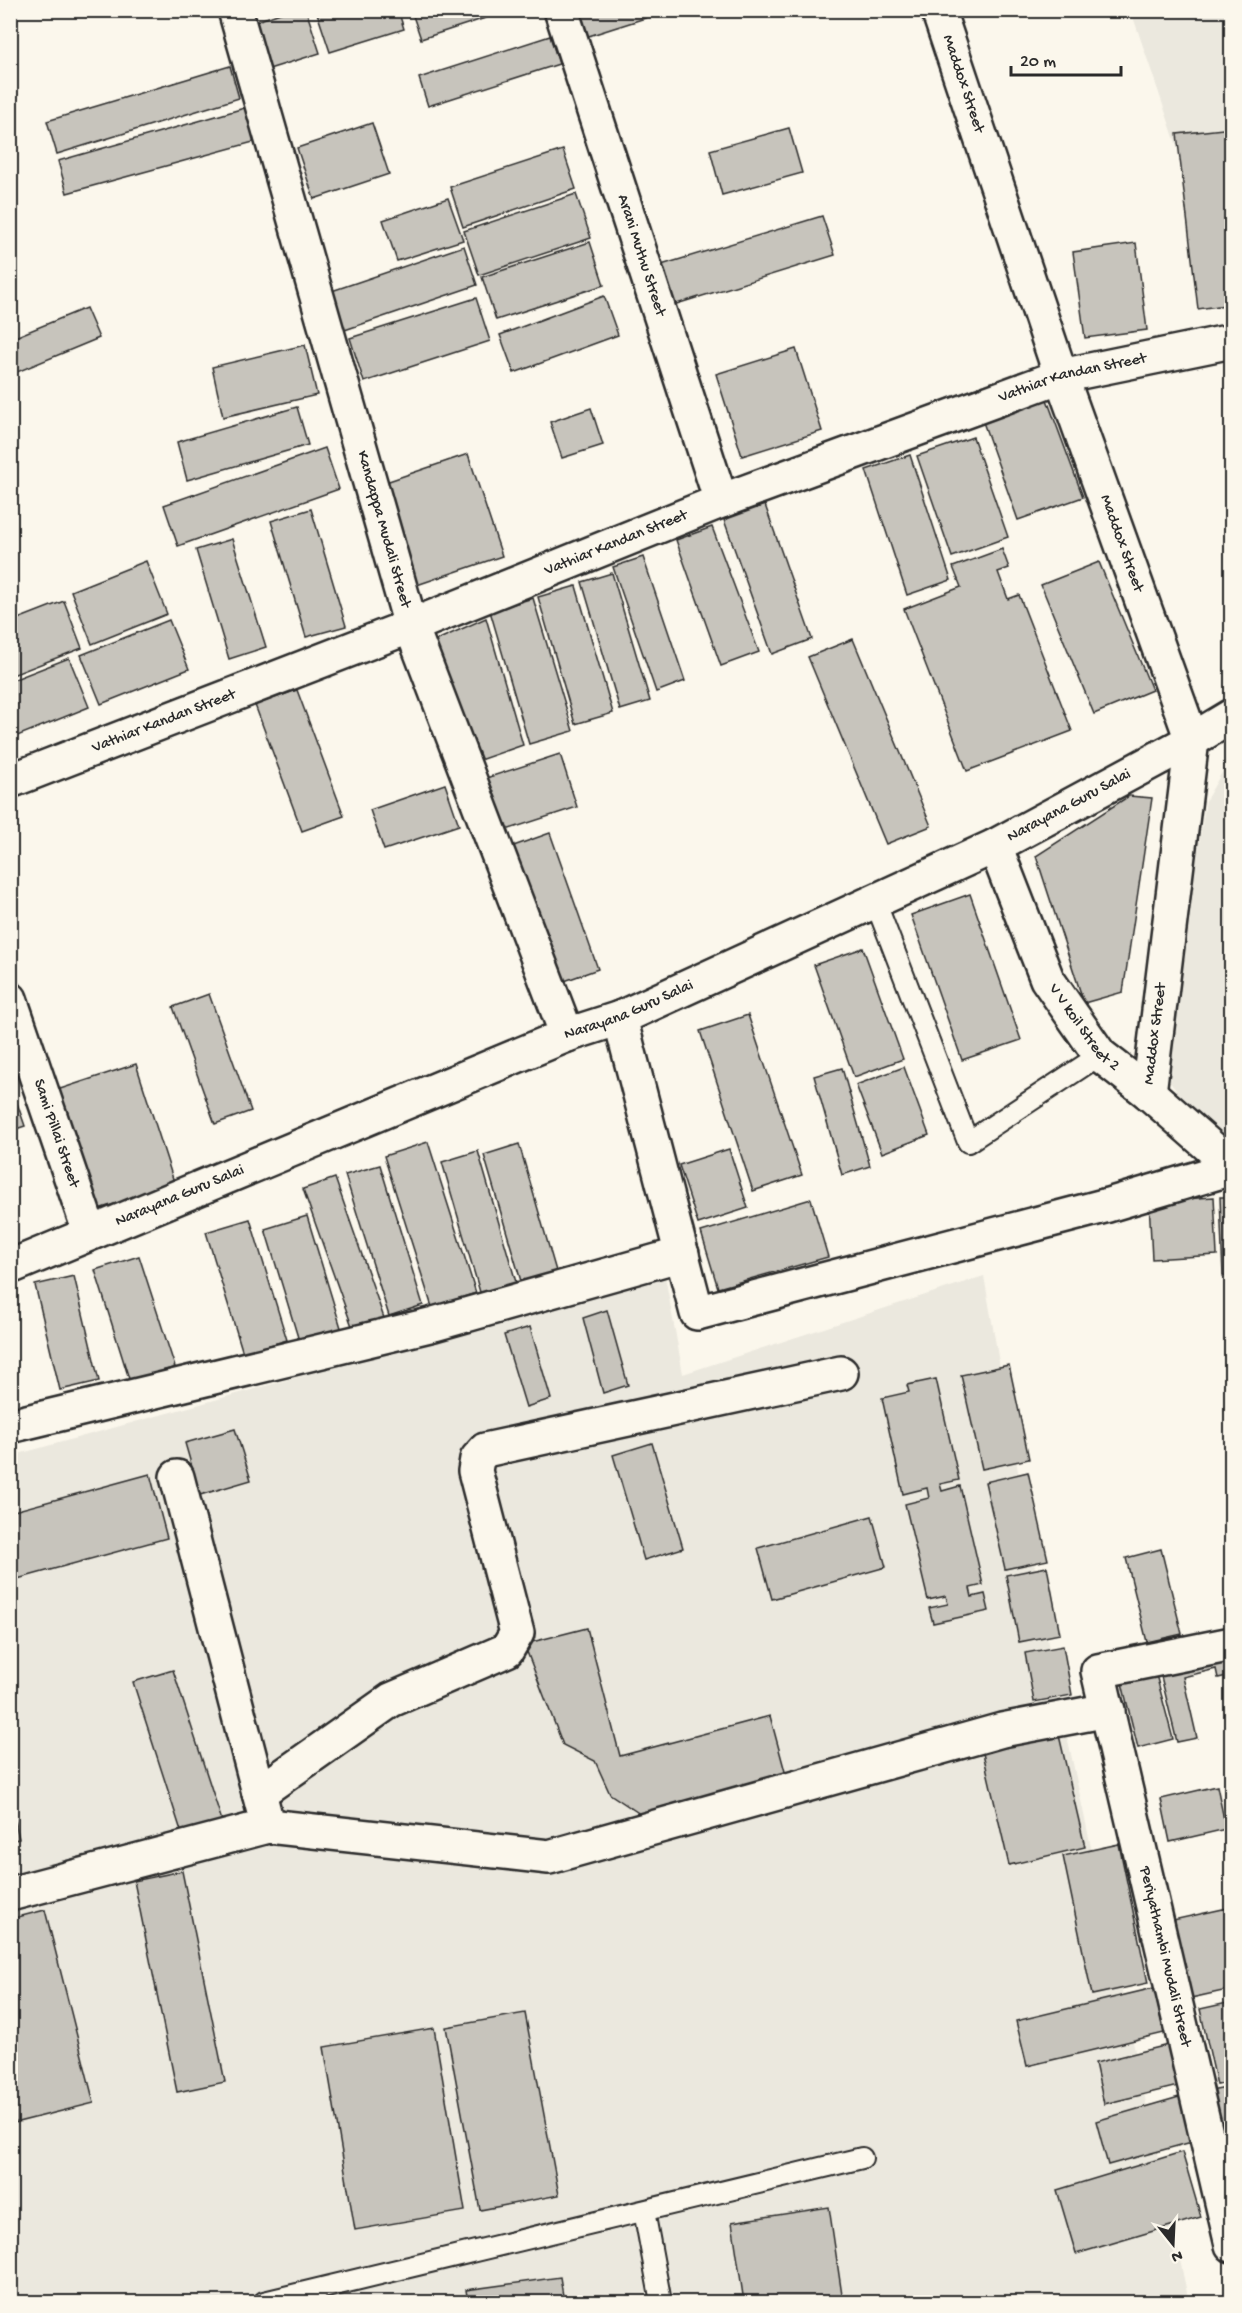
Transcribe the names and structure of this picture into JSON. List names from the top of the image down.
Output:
{
  "streets": {
    "street": [
      "Maddox Street",
      "Arani Muthu Street",
      "Vathiar Kandan Street",
      "Kandappa Mudali Street",
      "Narayana Guru Salai",
      "V V koil Street 2",
      "Sami Pillai Street",
      "Periyathambi Mudali Street"
    ]
  },
  "crossings": [
    ["Maddox Street", "Vathiar Kandan Street"],
    ["Maddox Street", "Narayana Guru Salai"],
    ["Maddox Street", "V V koil Street 2"],
    ["Arani Muthu Street", "Vathiar Kandan Street"],
    ["Vathiar Kandan Street", "Kandappa Mudali Street"],
    ["Kandappa Mudali Street", "Narayana Guru Salai"],
    ["Narayana Guru Salai", "V V koil Street 2"],
    ["Narayana Guru Salai", "Sami Pillai Street"]
  ],
  "scale_bar": "20 m",
  "north": "bottom"
}
